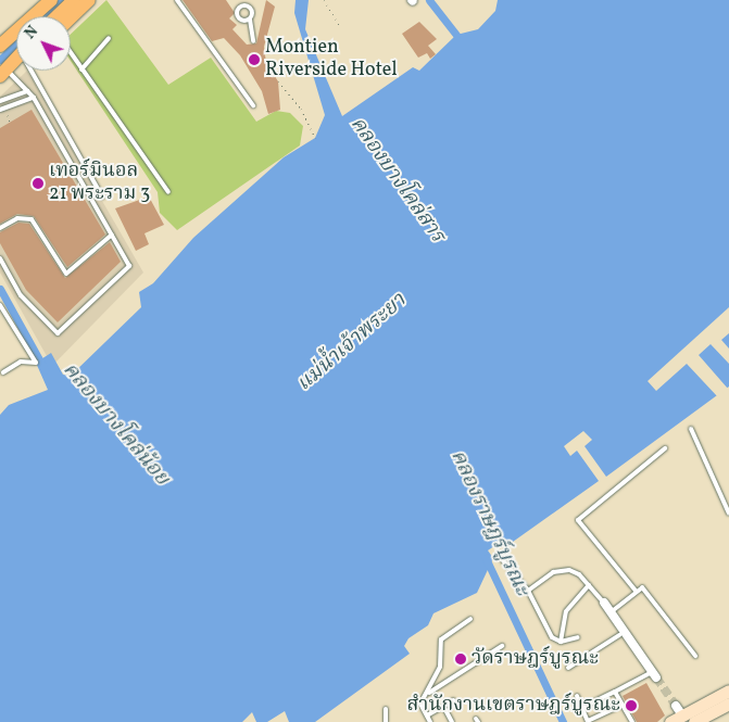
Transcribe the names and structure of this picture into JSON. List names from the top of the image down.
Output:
{
  "water": [
    "คลองบางโคล่สาร",
    "แม่น้ำเจ้าพระยา",
    "คลองบางโคล่น้อย",
    "คลองราษฎร์บูรณะ"
  ],
  "places": [
    "Montien Riverside Hotel",
    "เทอร์มินอล 21 พระราม 3",
    "วัดราษฎร์บูรณะ",
    "สำนักงานเขตราษฎร์บูรณะ"
  ],
  "north": "top left"
}
